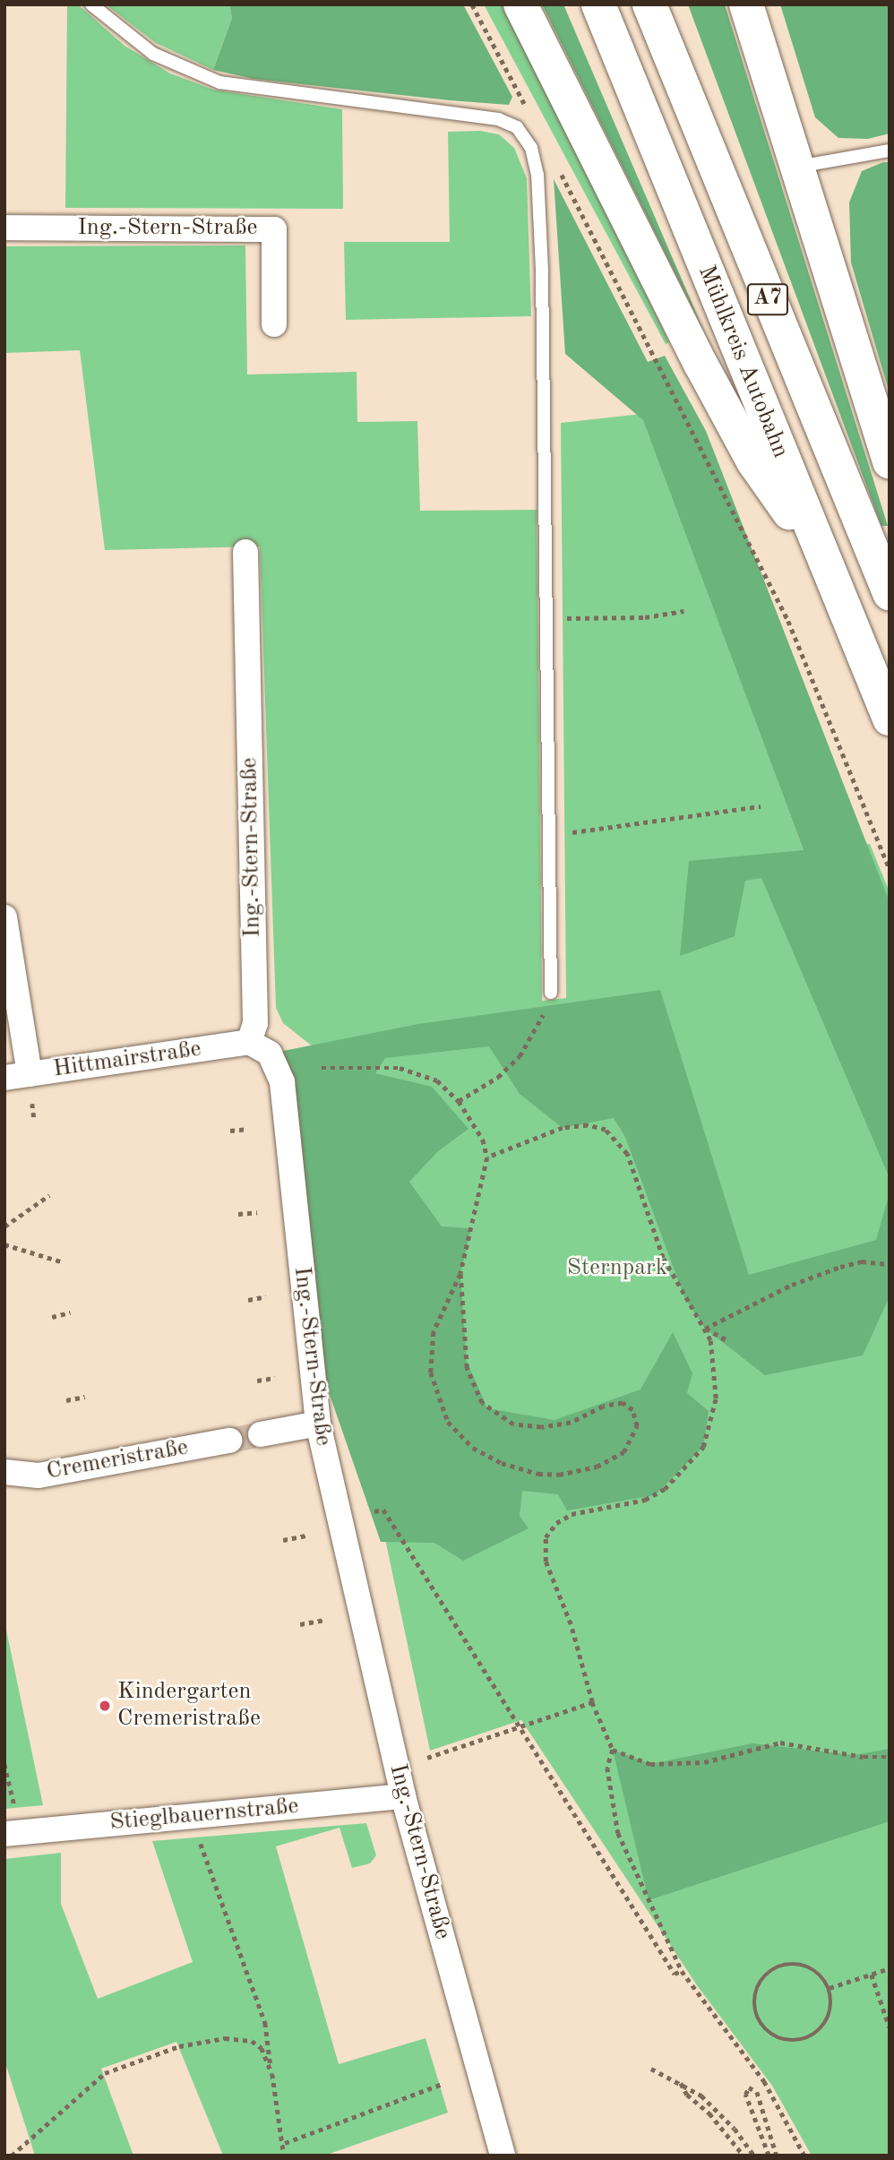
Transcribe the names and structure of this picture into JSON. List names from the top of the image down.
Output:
{
  "streets": {
    "highway": ["A7", "Mühlkreis Autobahn"],
    "street": [
      "Ing.-Stern-Straße",
      "Hittmairstraße",
      "Cremeristraße",
      "Stieglbauernstraße"
    ]
  },
  "crossings": [
    ["Ing.-Stern-Straße", "Hittmairstraße"],
    ["Ing.-Stern-Straße", "Stieglbauernstraße"]
  ],
  "parks": ["Sternpark"],
  "places": ["Kindergarten Cremeristraße"]
}
